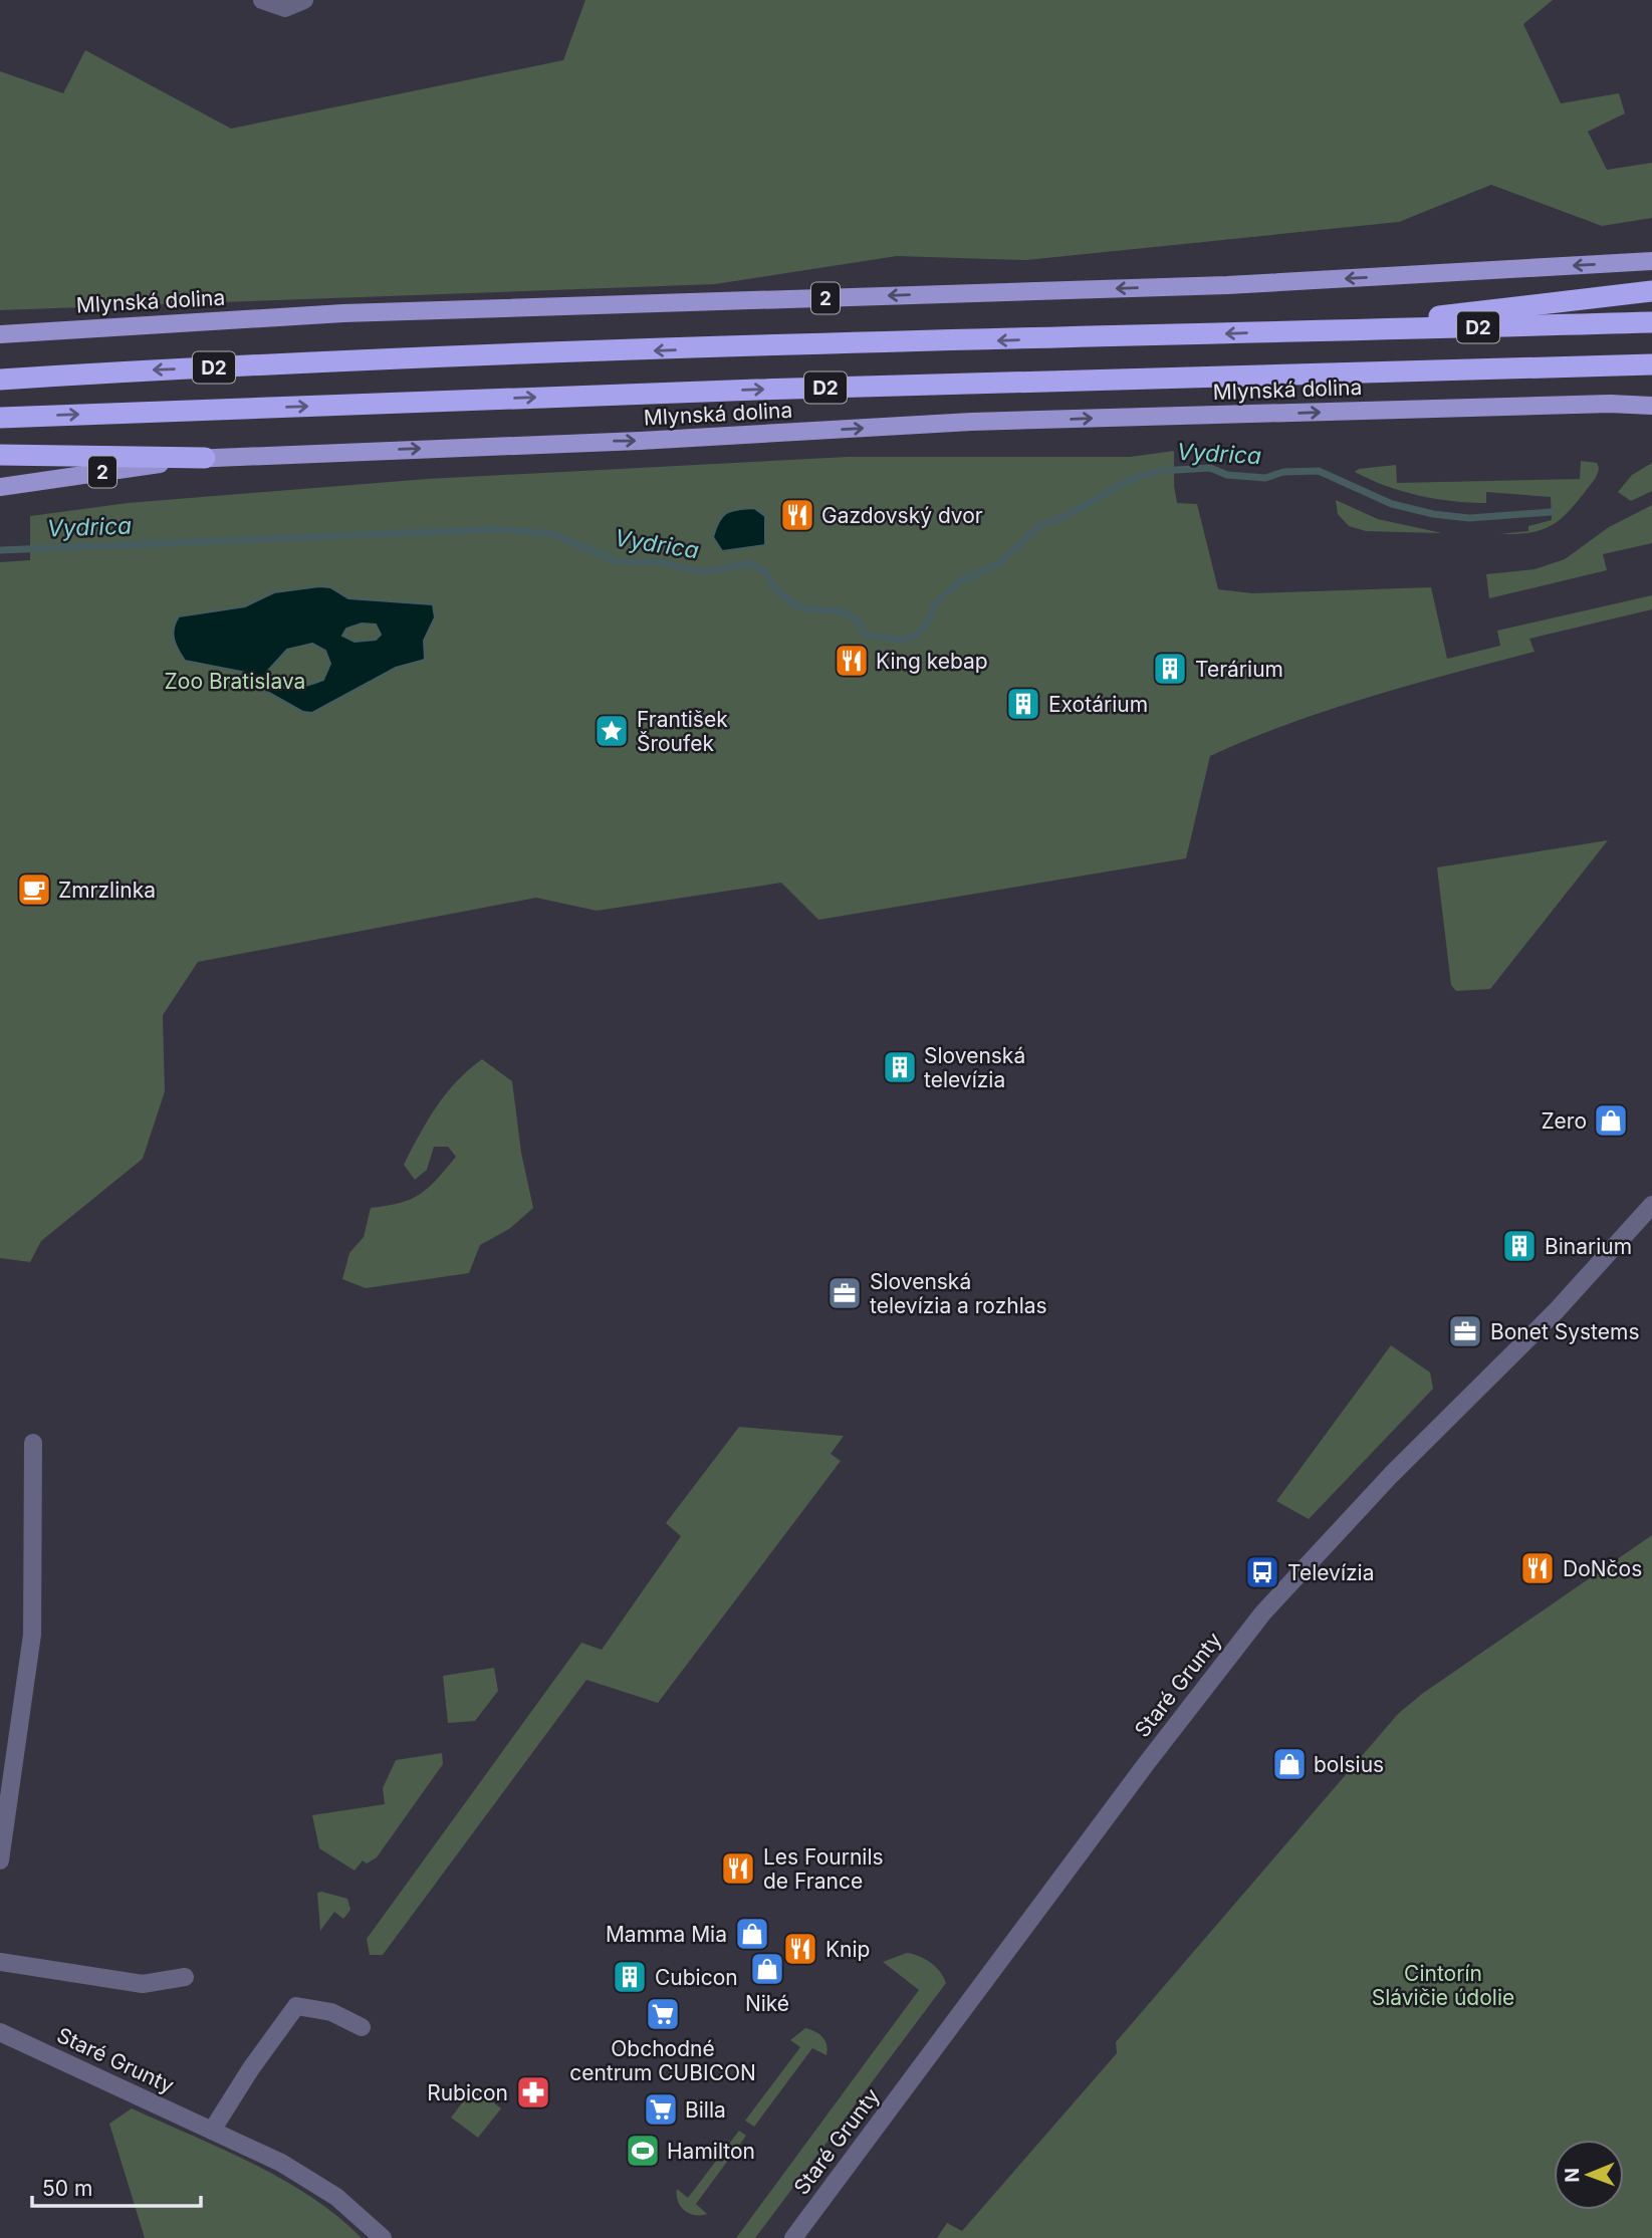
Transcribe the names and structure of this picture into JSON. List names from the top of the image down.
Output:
{
  "streets": {
    "highway": ["D2"],
    "main road": ["2", "Mlynská dolina"],
    "street": ["Staré Grunty"]
  },
  "water": ["Vydrica"],
  "parks": ["Zoo Bratislava", "Cintorín Slávičie údolie"],
  "places": {
    "restaurant": [
      "Gazdovský dvor",
      "King kebap",
      "DoNčos",
      "Les Fournils de France",
      "Knip"
    ],
    "building": [
      "Terárium",
      "Exotárium",
      "Slovenská televízia",
      "Binarium",
      "Cubicon"
    ],
    "place": ["František Šroufek"],
    "cafe": ["Zmrzlinka"],
    "shop": [
      "Zero",
      "bolsius",
      "Mamma Mia",
      "Niké"
    ],
    "office": ["Slovenská televízia a rozhlas", "Bonet Systems"],
    "bus stop": ["Televízia"],
    "supermarket": ["Obchodné centrum CUBICON", "Billa"],
    "pharmacy": ["Rubicon"],
    "sports": ["Hamilton"]
  },
  "scale_bar": "50 m",
  "north": "left"
}
